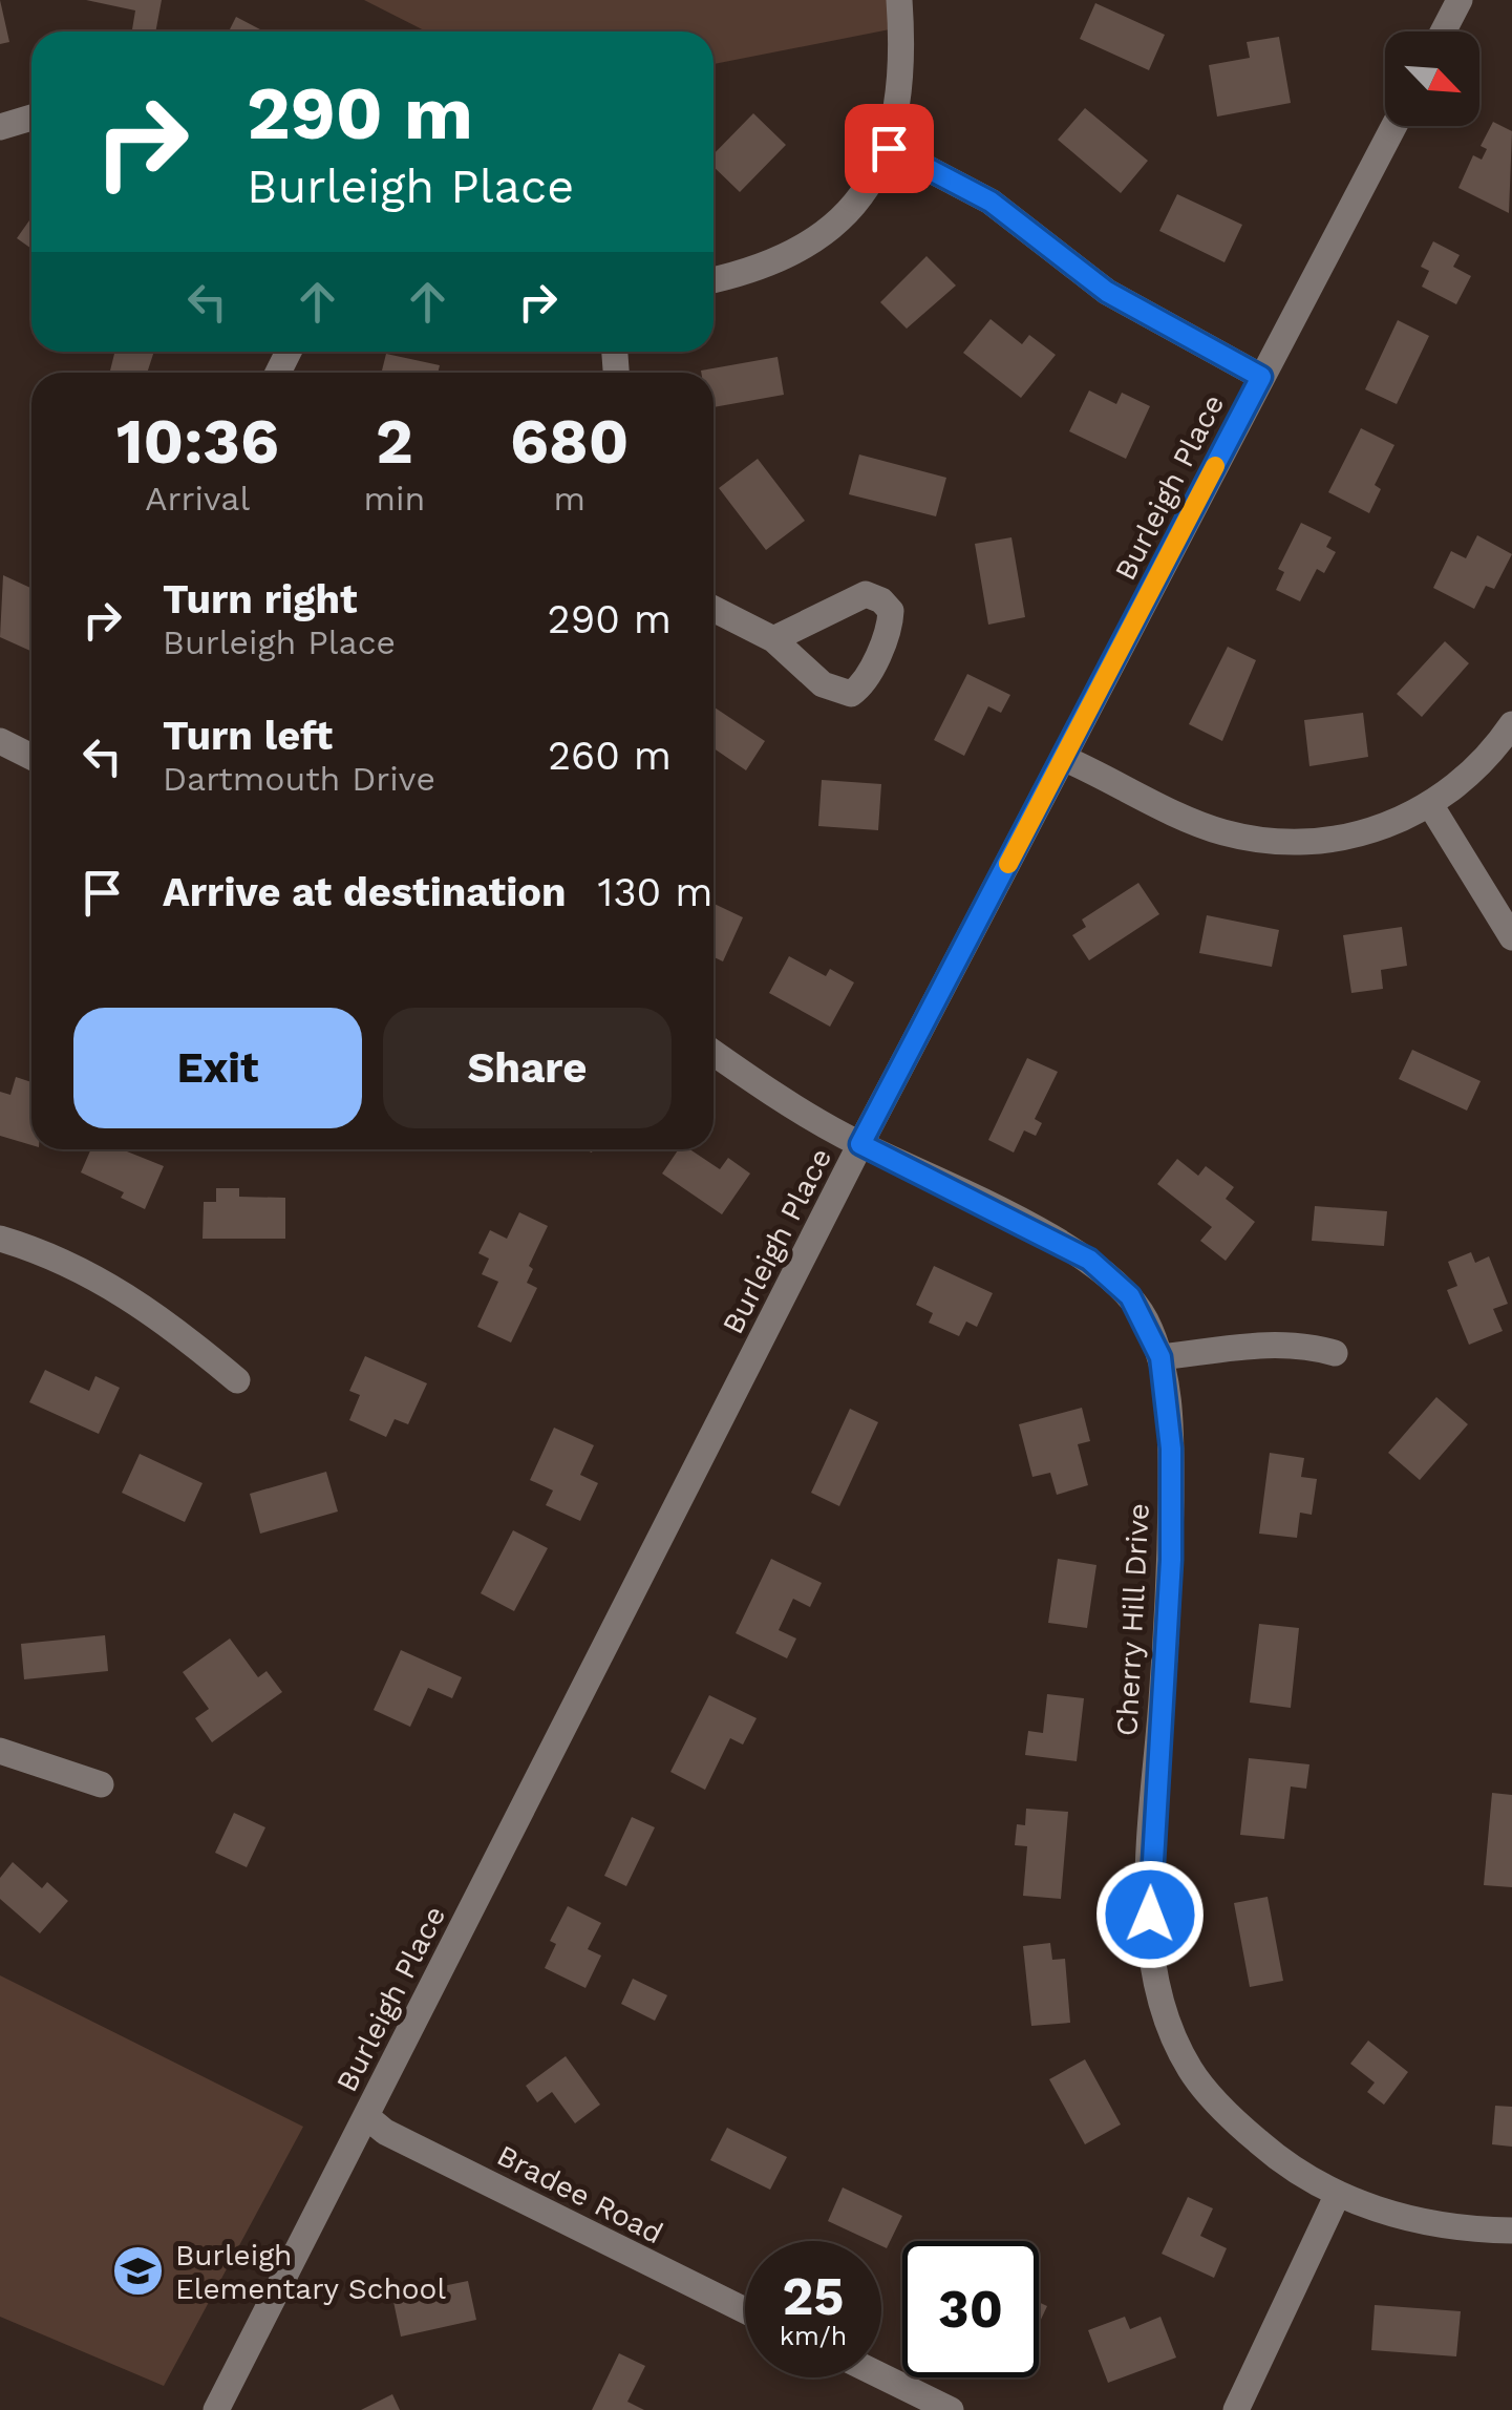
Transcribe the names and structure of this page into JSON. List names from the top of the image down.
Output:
{
  "streets": {
    "street": ["Burleigh Place", "Cherry Hill Drive", "Bradee Road"]
  },
  "crossings": [
    ["Burleigh Place", "Cherry Hill Drive"],
    ["Burleigh Place", "Bradee Road"]
  ],
  "places": {
    "school or university": ["Burleigh Elementary School"]
  },
  "north": "bottom right",
  "page": {
    "turn": ["290 m", "Burleigh Place"],
    "eta": [
      "10:36",
      "Arrival",
      "2",
      "min",
      "680",
      "m"
    ],
    "list": [
      {
        "name": "Turn right",
        "note": "Burleigh Place",
        "value": "290 m"
      },
      {
        "name": "Turn left",
        "note": "Dartmouth Drive",
        "value": "260 m"
      },
      {
        "name": "Arrive at destination",
        "value": "130 m"
      }
    ],
    "buttons": ["Exit", "Share"],
    "speed": "25 km/h",
    "limit": "30"
  }
}
